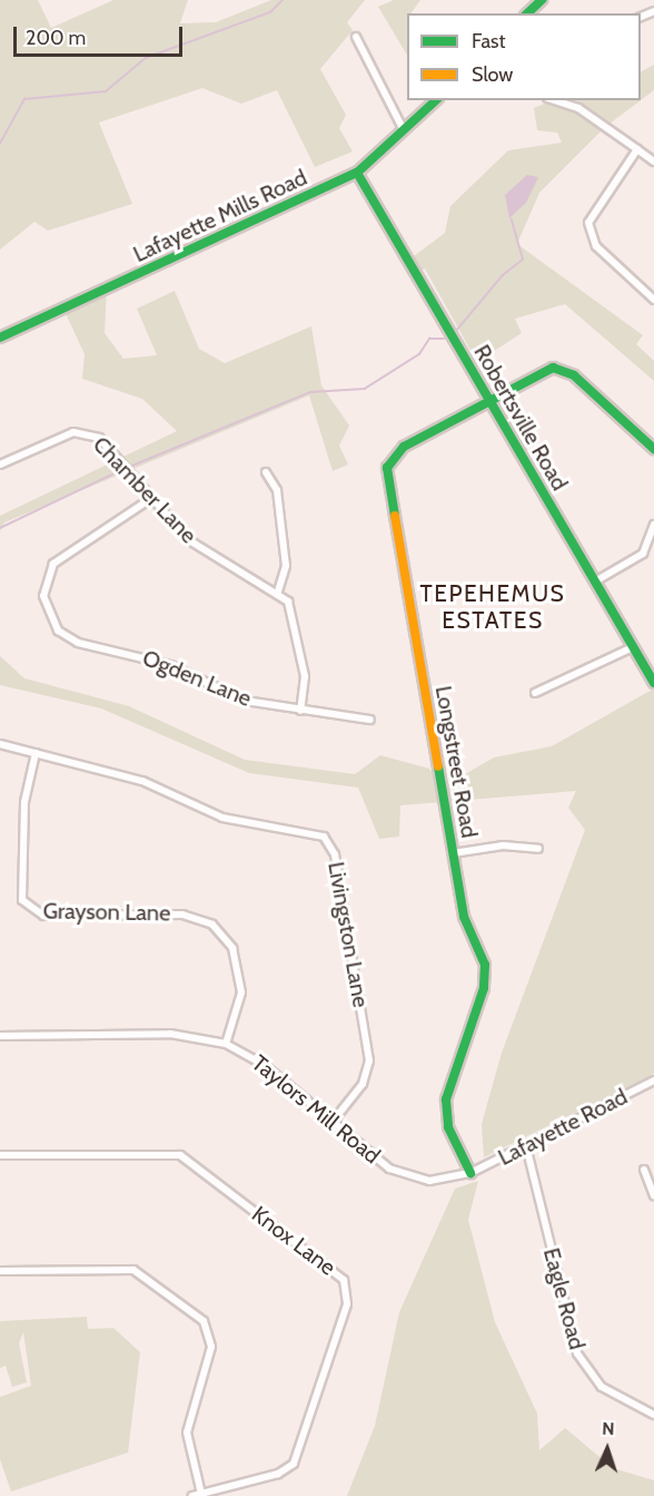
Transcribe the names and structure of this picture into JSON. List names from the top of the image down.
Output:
{
  "streets": {
    "street": [
      "Lafayette Mills Road",
      "Robertsville Road",
      "Chamber Lane",
      "Ogden Lane",
      "Longstreet Road",
      "Grayson Lane",
      "Livingston Lane",
      "Taylors Mill Road",
      "Lafayette Road",
      "Knox Lane",
      "Eagle Road"
    ]
  },
  "crossings": [
    ["Lafayette Mills Road", "Robertsville Road"],
    ["Robertsville Road", "Longstreet Road"],
    ["Chamber Lane", "Ogden Lane"],
    ["Longstreet Road", "Taylors Mill Road"],
    ["Longstreet Road", "Lafayette Road"],
    ["Grayson Lane", "Livingston Lane"],
    ["Grayson Lane", "Taylors Mill Road"],
    ["Livingston Lane", "Taylors Mill Road"],
    ["Taylors Mill Road", "Lafayette Road"],
    ["Lafayette Road", "Eagle Road"]
  ],
  "districts": ["TEPEHEMUS ESTATES"],
  "legend": ["Fast", "Slow"],
  "scale_bar": "200 m",
  "north": "top"
}
